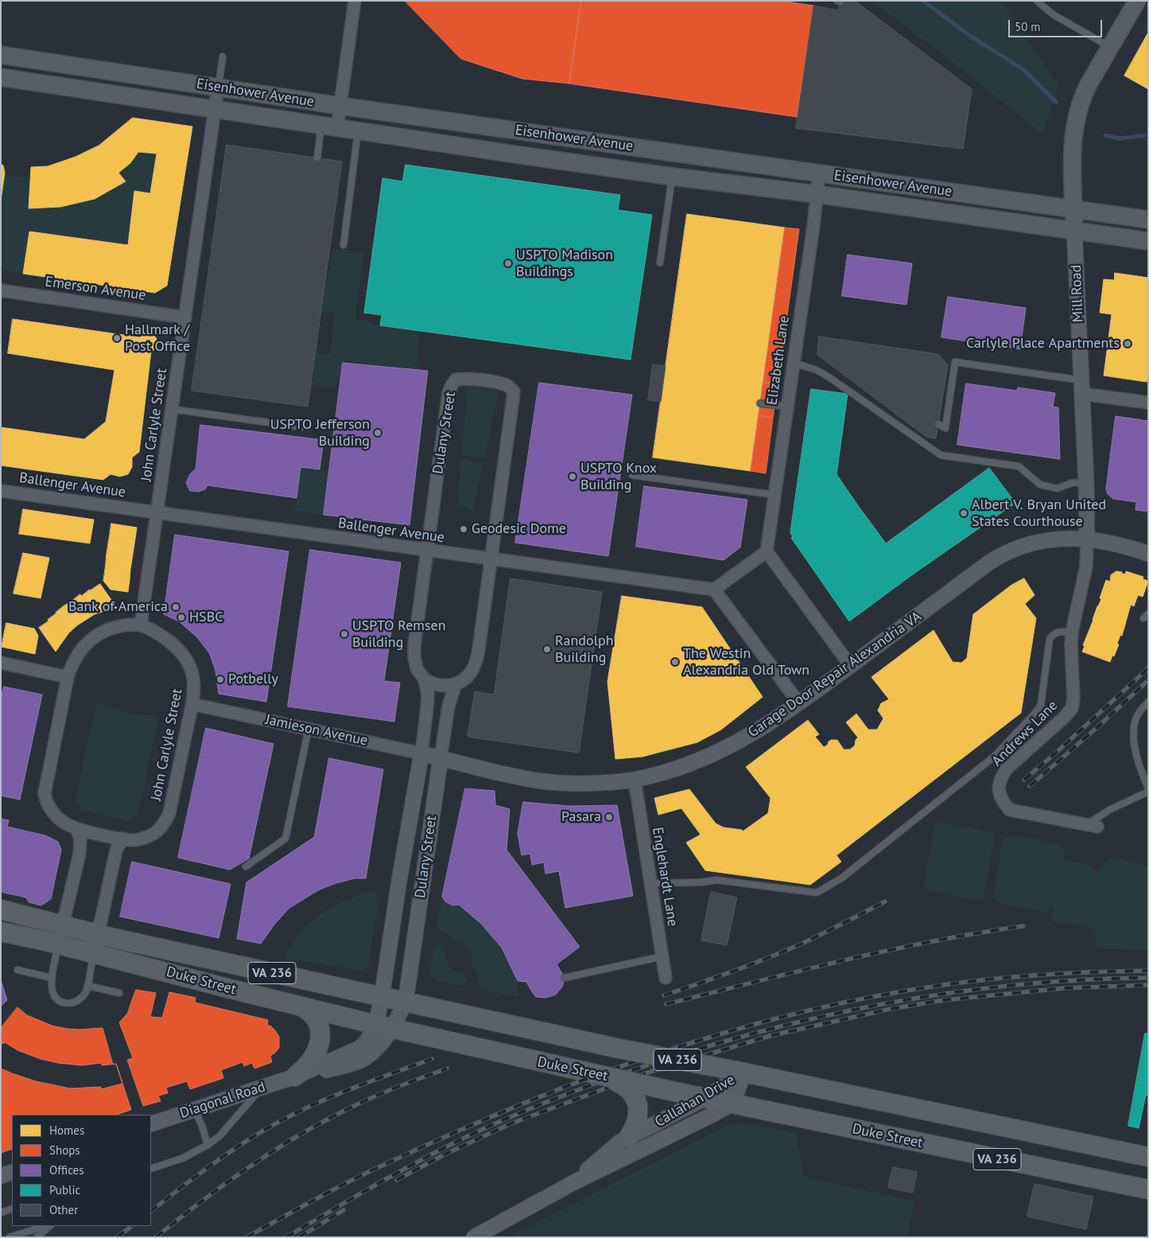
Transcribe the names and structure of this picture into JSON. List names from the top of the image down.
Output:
{
  "streets": {
    "main road": [
      "Eisenhower Avenue",
      "Mill Road",
      "VA 236",
      "Duke Street"
    ],
    "street": [
      "Emerson Avenue",
      "Elizabeth Lane",
      "John Carlyle Street",
      "Dulany Street",
      "Ballenger Avenue",
      "Garage Door Repair Alexandria VA",
      "Jamieson Avenue",
      "Andrews Lane",
      "Englehardt Lane",
      "Diagonal Road",
      "Callahan Drive"
    ]
  },
  "crossings": [
    ["Eisenhower Avenue", "Mill Road"],
    ["Eisenhower Avenue", "Elizabeth Lane"],
    ["Eisenhower Avenue", "John Carlyle Street"],
    ["Emerson Avenue", "John Carlyle Street"],
    ["Mill Road", "Garage Door Repair Alexandria VA"],
    ["Mill Road", "Andrews Lane"],
    ["John Carlyle Street", "Ballenger Avenue"],
    ["John Carlyle Street", "Jamieson Avenue"],
    ["Dulany Street", "Ballenger Avenue"],
    ["Dulany Street", "Garage Door Repair Alexandria VA"],
    ["Dulany Street", "Jamieson Avenue"],
    ["Dulany Street", "Duke Street"],
    ["Dulany Street", "Diagonal Road"],
    ["Garage Door Repair Alexandria VA", "Jamieson Avenue"],
    ["Garage Door Repair Alexandria VA", "Andrews Lane"],
    ["Garage Door Repair Alexandria VA", "Englehardt Lane"],
    ["Duke Street", "Diagonal Road"],
    ["Duke Street", "Callahan Drive"]
  ],
  "places": [
    "USPTO Madison Buildings",
    "Hallmark / Post Office",
    "Carlyle Place Apartments",
    "USPTO Jefferson Building",
    "USPTO Knox Building",
    "Albert V. Bryan United States Courthouse",
    "Geodesic Dome",
    "Bank of America",
    "HSBC",
    "USPTO Remsen Building",
    "Randolph Building",
    "The Westin Alexandria Old Town",
    "Potbelly",
    "Pasara"
  ],
  "legend": [
    "Homes",
    "Shops",
    "Offices",
    "Public",
    "Other"
  ],
  "scale_bar": "50 m"
}
